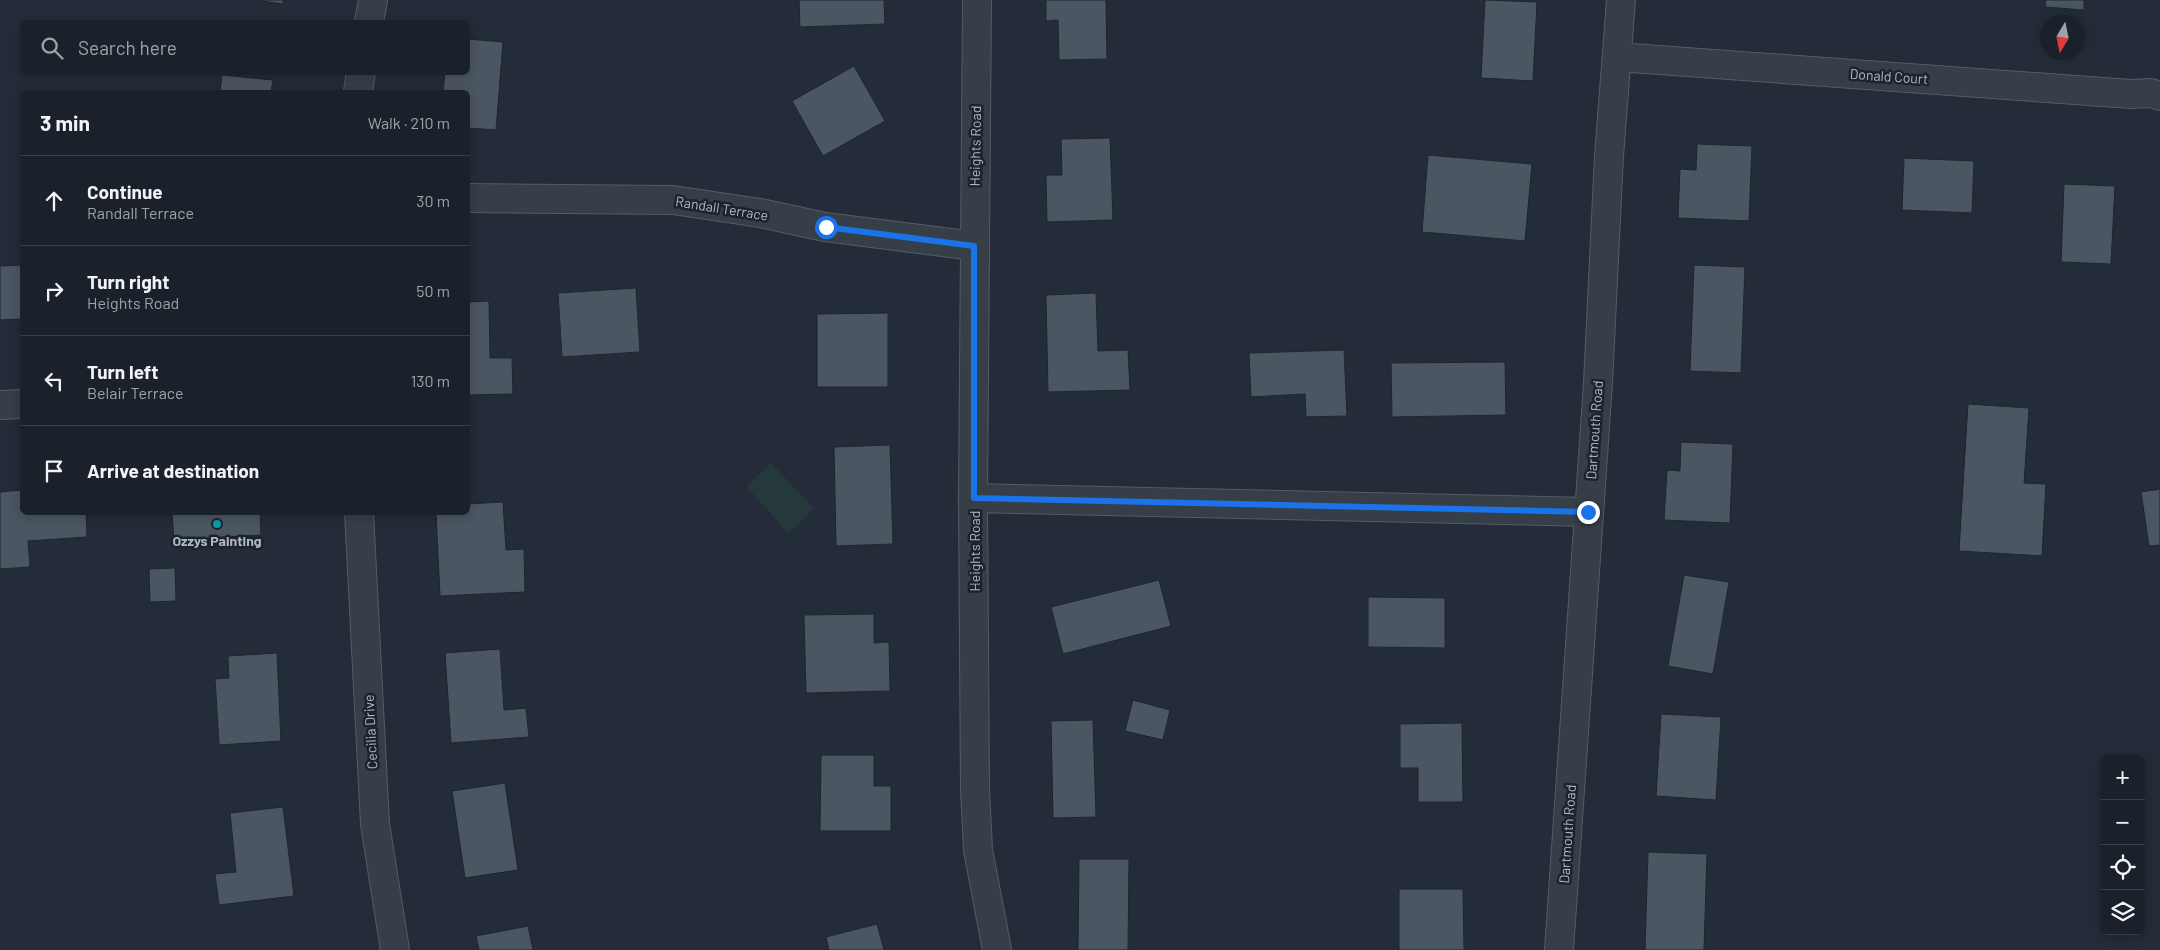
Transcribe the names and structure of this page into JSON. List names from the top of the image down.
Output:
{
  "streets": {
    "street": [
      "Donald Court",
      "Heights Road",
      "Randall Terrace",
      "Dartmouth Road",
      "Cecilia Drive"
    ]
  },
  "crossings": [
    ["Donald Court", "Dartmouth Road"],
    ["Heights Road", "Randall Terrace"]
  ],
  "places": ["Ozzys Painting"],
  "north": "bottom",
  "page": {
    "search": "Search here",
    "heading": ["3 min", "Walk · 210 m"],
    "list": [
      ["Continue", "Randall Terrace", "30 m"],
      ["Turn right", "Heights Road", "50 m"],
      ["Turn left", "Belair Terrace", "130 m"],
      "Arrive at destination"
    ],
    "map_buttons": ["+", "−"]
  }
}
